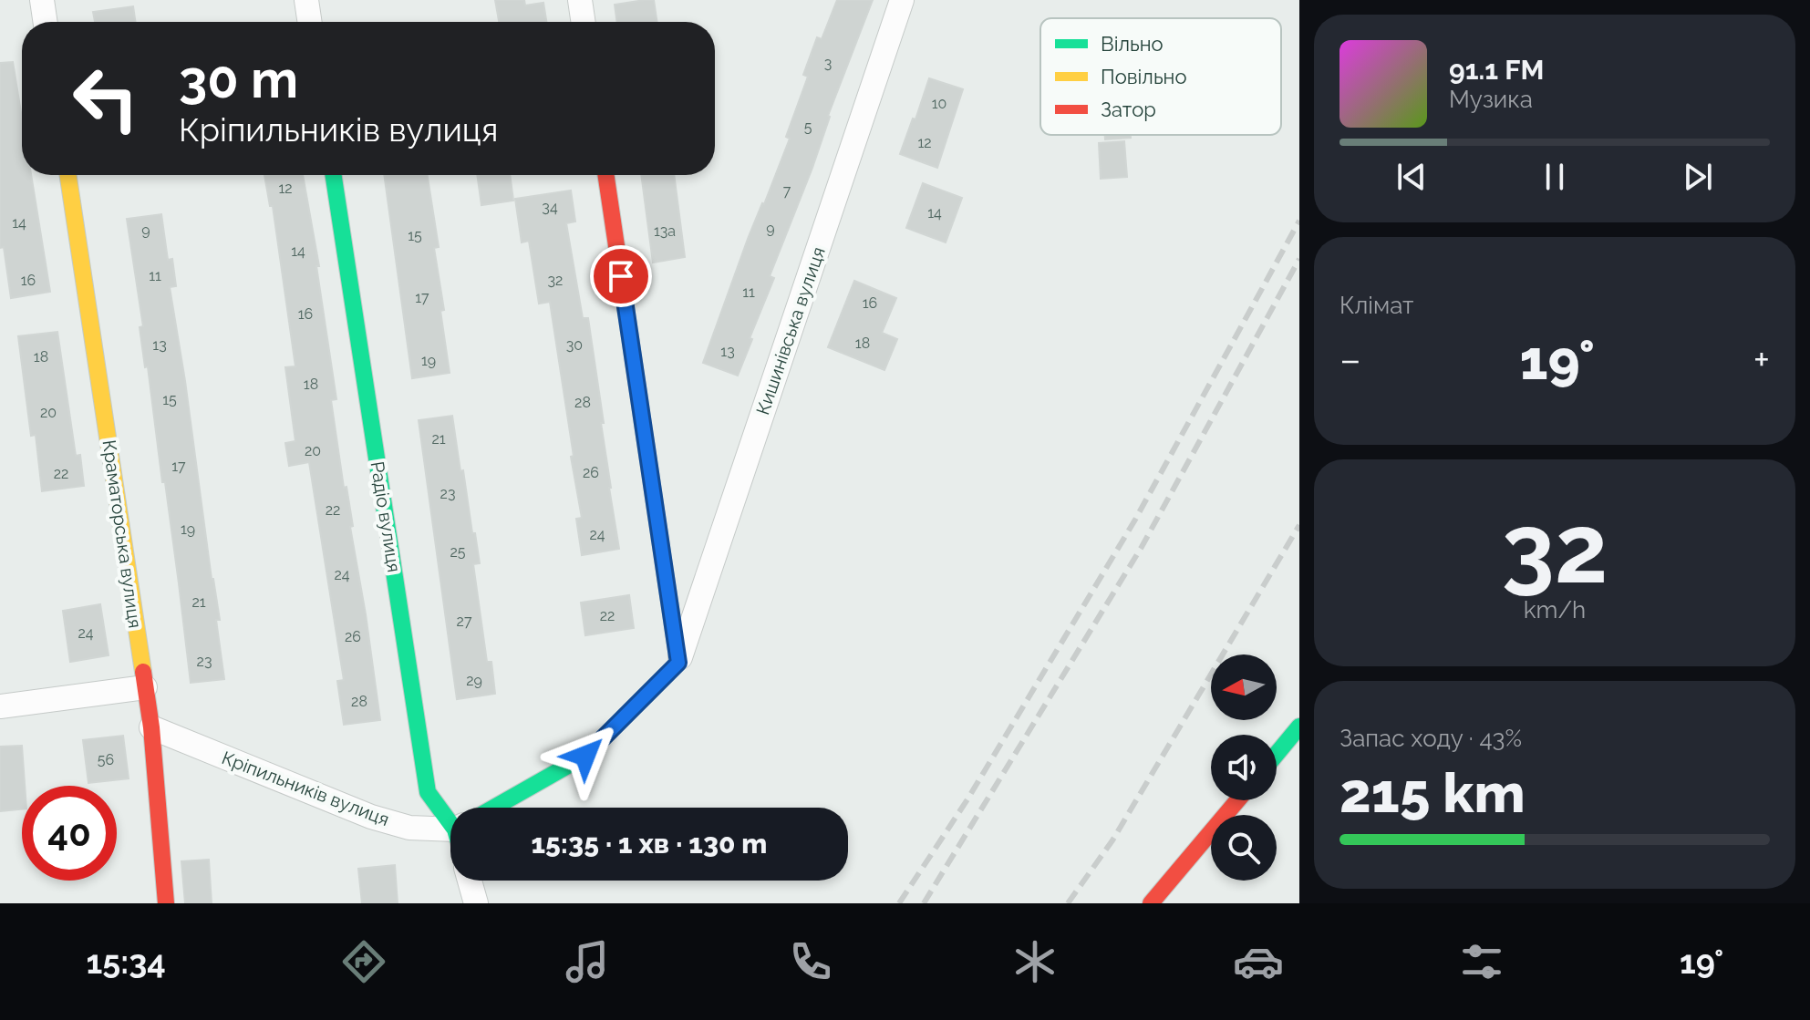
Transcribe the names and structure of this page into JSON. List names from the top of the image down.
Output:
{
  "streets": {
    "street": [
      "Кишинівська вулиця",
      "Радіо вулиця",
      "Краматорська вулиця",
      "Кріпильників вулиця"
    ]
  },
  "crossings": [
    ["Краматорська вулиця", "Кріпильників вулиця"]
  ],
  "house_numbers": [
    "3",
    "10",
    "5",
    "12",
    "12",
    "7",
    "34",
    "14",
    "14",
    "9",
    "9",
    "13а",
    "15",
    "14",
    "11",
    "16",
    "32",
    "11",
    "17",
    "16",
    "16",
    "18",
    "13",
    "30",
    "13",
    "18",
    "19",
    "18",
    "15",
    "28",
    "20",
    "21",
    "20",
    "17",
    "26",
    "22",
    "23",
    "22",
    "19",
    "24",
    "25",
    "24",
    "21",
    "22",
    "27",
    "24",
    "26",
    "23",
    "29",
    "28",
    "56"
  ],
  "legend": ["Вільно", "Повільно", "Затор"],
  "north": "left",
  "page": {
    "turn": ["30 m", "Кріпильників вулиця"],
    "song": ["91.1 FM", "Музика"],
    "tile": [
      "Клімат",
      ["32", "km/h"],
      ["Запас ходу · 43%", "215 km"]
    ],
    "heat": ["−", "19°", "+"],
    "limit": "40",
    "trip": "15:35 · 1 хв · 130 m",
    "tabs": ["15:34", "19°"]
  }
}
